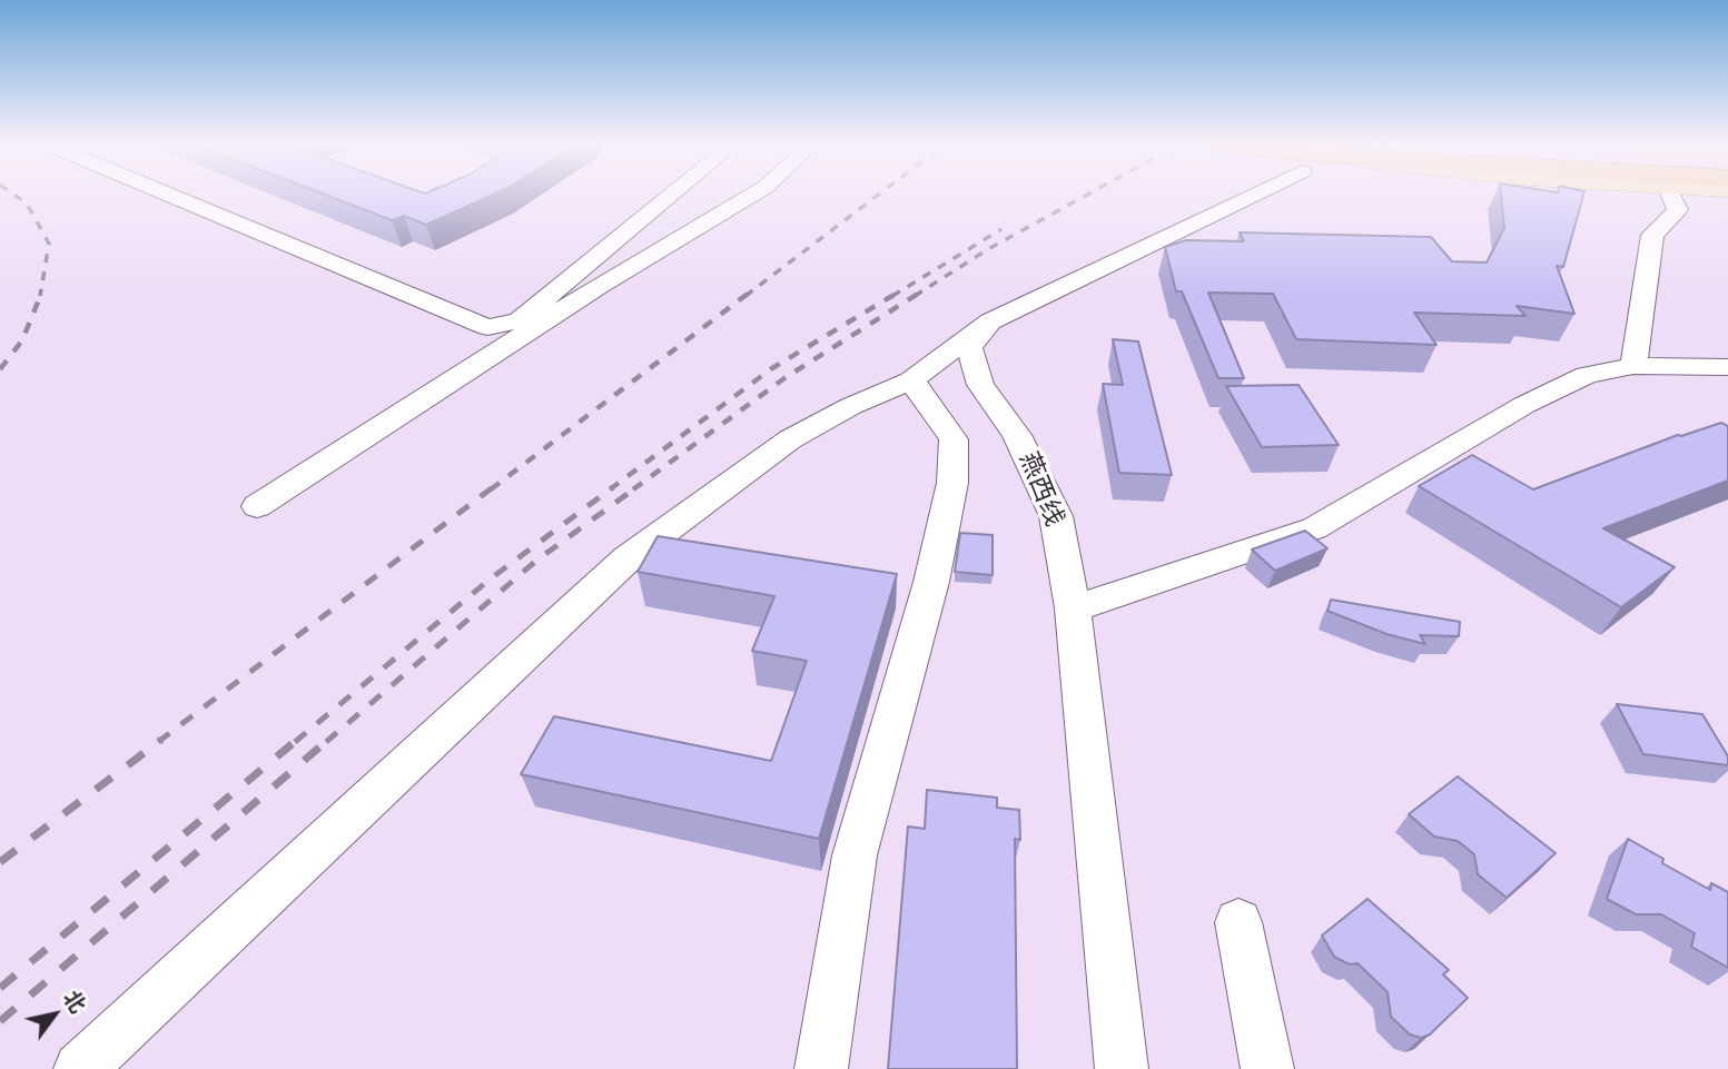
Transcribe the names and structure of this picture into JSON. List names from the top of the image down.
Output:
{
  "streets": {
    "street": ["燕西线"]
  },
  "north": "top right"
}
